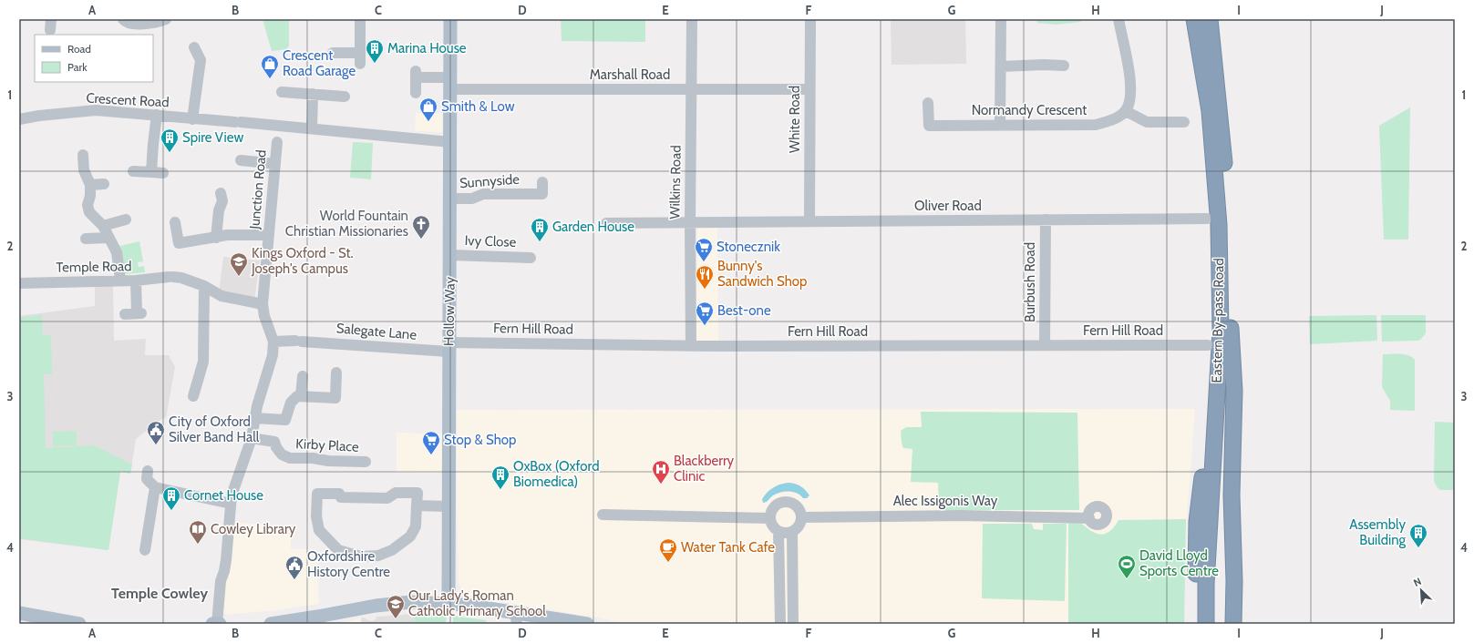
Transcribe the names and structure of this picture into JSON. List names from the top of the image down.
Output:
{
  "streets": {
    "highway": ["Eastern By-pass Road"],
    "main road": ["Hollow Way"],
    "street": [
      "Marshall Road",
      "Crescent Road",
      "Normandy Crescent",
      "White Road",
      "Sunnyside",
      "Wilkins Road",
      "Junction Road",
      "Oliver Road",
      "Ivy Close",
      "Temple Road",
      "Burbush Road",
      "Fern Hill Road",
      "Salegate Lane",
      "Kirby Place",
      "Alec Issigonis Way"
    ]
  },
  "crossings": [
    ["Marshall Road", "White Road"],
    ["Marshall Road", "Wilkins Road"],
    ["Marshall Road", "Hollow Way"],
    ["Crescent Road", "Junction Road"],
    ["Crescent Road", "Hollow Way"],
    ["White Road", "Oliver Road"],
    ["Sunnyside", "Hollow Way"],
    ["Wilkins Road", "Oliver Road"],
    ["Wilkins Road", "Fern Hill Road"],
    ["Junction Road", "Temple Road"],
    ["Oliver Road", "Burbush Road"],
    ["Ivy Close", "Hollow Way"],
    ["Burbush Road", "Fern Hill Road"],
    ["Hollow Way", "Fern Hill Road"],
    ["Hollow Way", "Salegate Lane"],
    ["Fern Hill Road", "Salegate Lane"]
  ],
  "districts": ["Temple Cowley"],
  "places": {
    "building": [
      "Marina House",
      "Spire View",
      "Garden House",
      "OxBox (Oxford Biomedica)",
      "Cornet House",
      "Assembly Building"
    ],
    "shop": ["Crescent Road Garage", "Smith & Low"],
    "church": ["World Fountain Christian Missionaries"],
    "supermarket": ["Stonecznik", "Best-one", "Stop & Shop"],
    "school or university": ["Kings Oxford - St. Joseph's Campus", "Our Lady's Roman Catholic Primary School"],
    "restaurant": ["Bunny's Sandwich Shop"],
    "public building": ["City of Oxford Silver Band Hall", "Oxfordshire History Centre"],
    "hospital": ["Blackberry Clinic"],
    "library": ["Cowley Library"],
    "cafe": ["Water Tank Cafe"],
    "sports": ["David Lloyd Sports Centre"]
  },
  "legend": ["Road", "Park"],
  "north": "top left",
  "grid": {
    "columns": [
      "A",
      "B",
      "C",
      "D",
      "E",
      "F",
      "G",
      "H",
      "I",
      "J"
    ],
    "rows": [
      "1",
      "2",
      "3",
      "4"
    ]
  }
}
